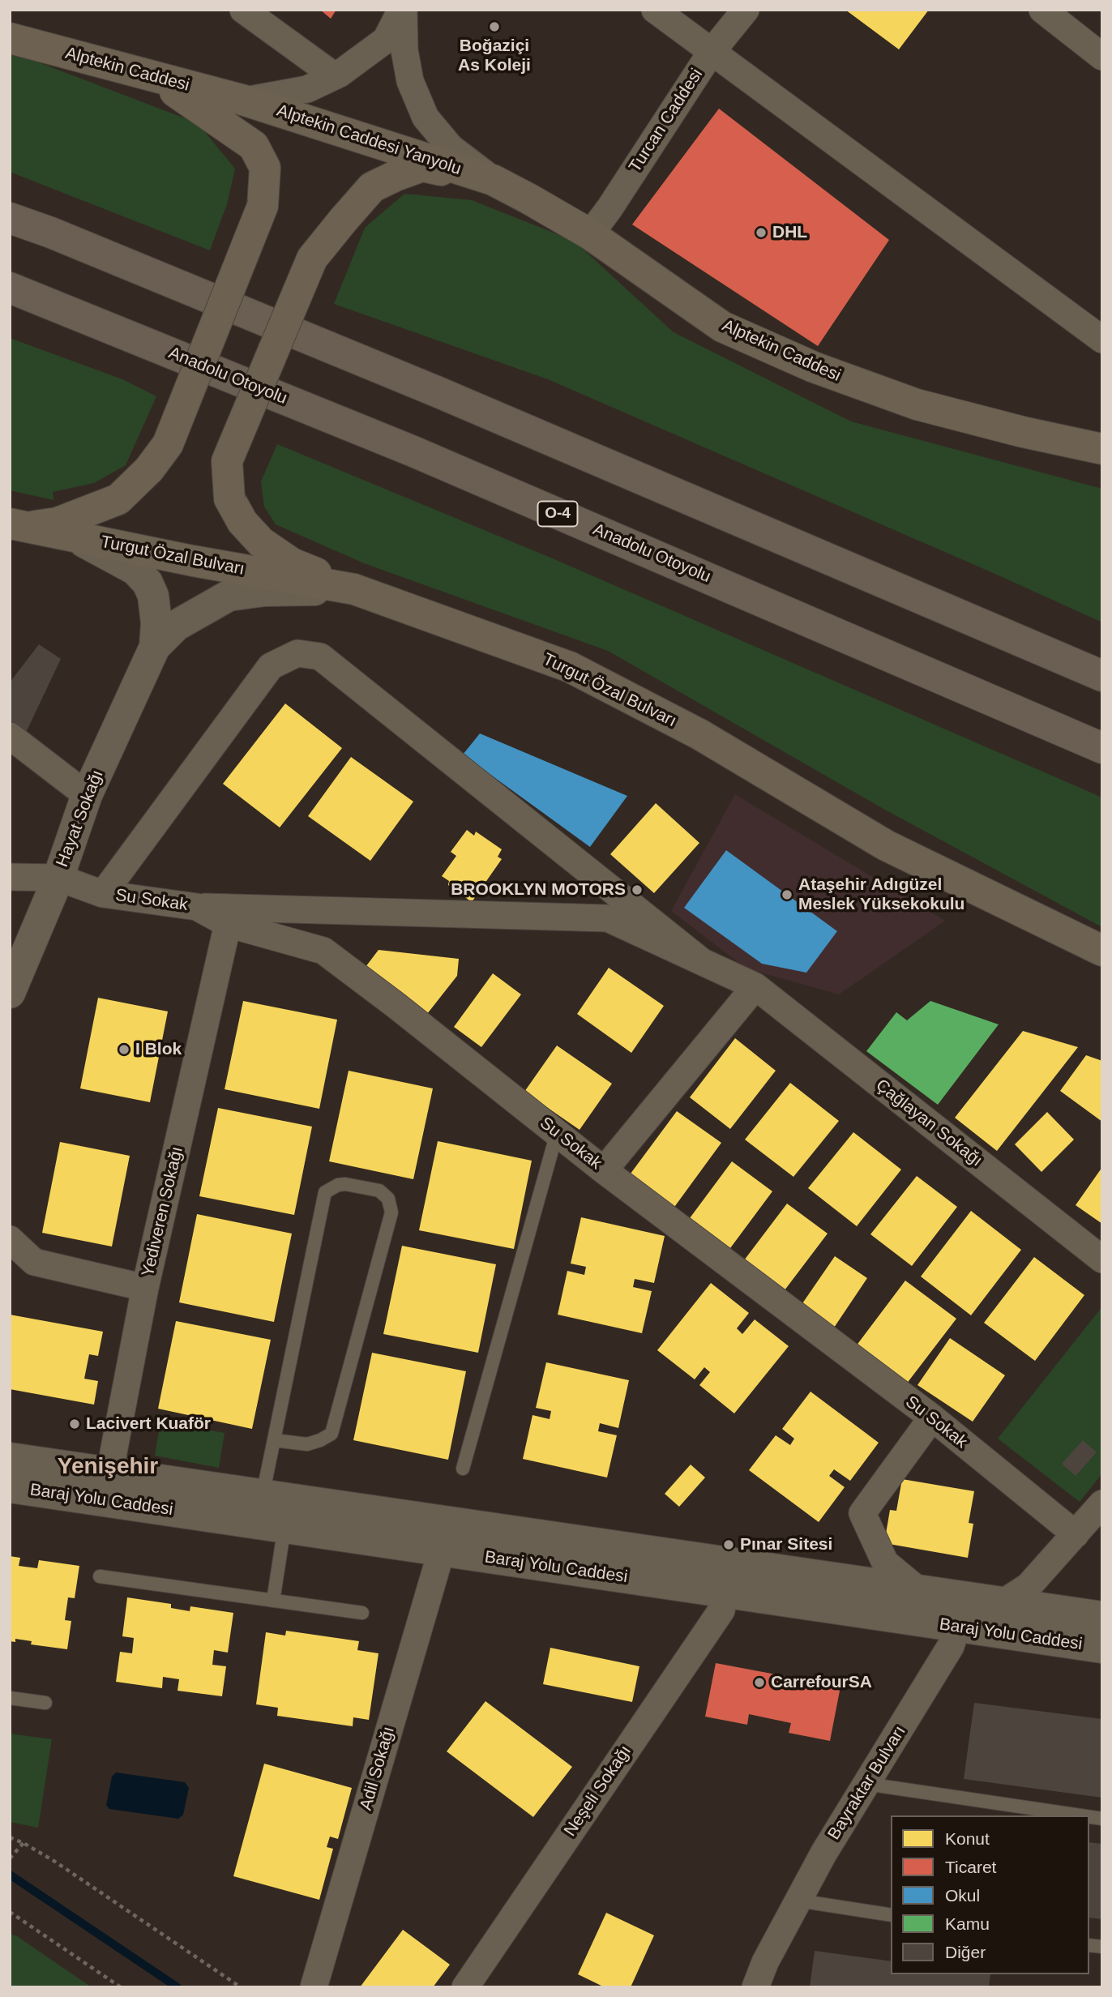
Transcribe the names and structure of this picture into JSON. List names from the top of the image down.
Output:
{
  "streets": {
    "highway": ["Anadolu Otoyolu", "O-4"],
    "main road": ["Alptekin Caddesi", "Alptekin Caddesi Yanyolu", "Turgut Özal Bulvarı"],
    "street": [
      "Turcan Caddesi",
      "Hayat Sokağı",
      "Su Sokak",
      "Çağlayan Sokağı",
      "Yediveren Sokağı",
      "Baraj Yolu Caddesi",
      "Adil Sokağı",
      "Bayraktar Bulvarı",
      "Neşeli Sokağı"
    ]
  },
  "crossings": [
    ["Alptekin Caddesi", "Turcan Caddesi"],
    ["Alptekin Caddesi", "Alptekin Caddesi Yanyolu"],
    ["Hayat Sokağı", "Su Sokak"],
    ["Su Sokak", "Çağlayan Sokağı"],
    ["Su Sokak", "Yediveren Sokağı"],
    ["Yediveren Sokağı", "Baraj Yolu Caddesi"],
    ["Baraj Yolu Caddesi", "Adil Sokağı"],
    ["Baraj Yolu Caddesi", "Bayraktar Bulvarı"],
    ["Baraj Yolu Caddesi", "Neşeli Sokağı"]
  ],
  "districts": ["Yenişehir"],
  "places": [
    "Boğaziçi As Koleji",
    "DHL",
    "BROOKLYN MOTORS",
    "Ataşehir Adıgüzel Meslek Yüksekokulu",
    "I Blok",
    "Lacivert Kuaför",
    "Pınar Sitesi",
    "CarrefourSA"
  ],
  "legend": [
    "Konut",
    "Ticaret",
    "Okul",
    "Kamu",
    "Diğer"
  ]
}
